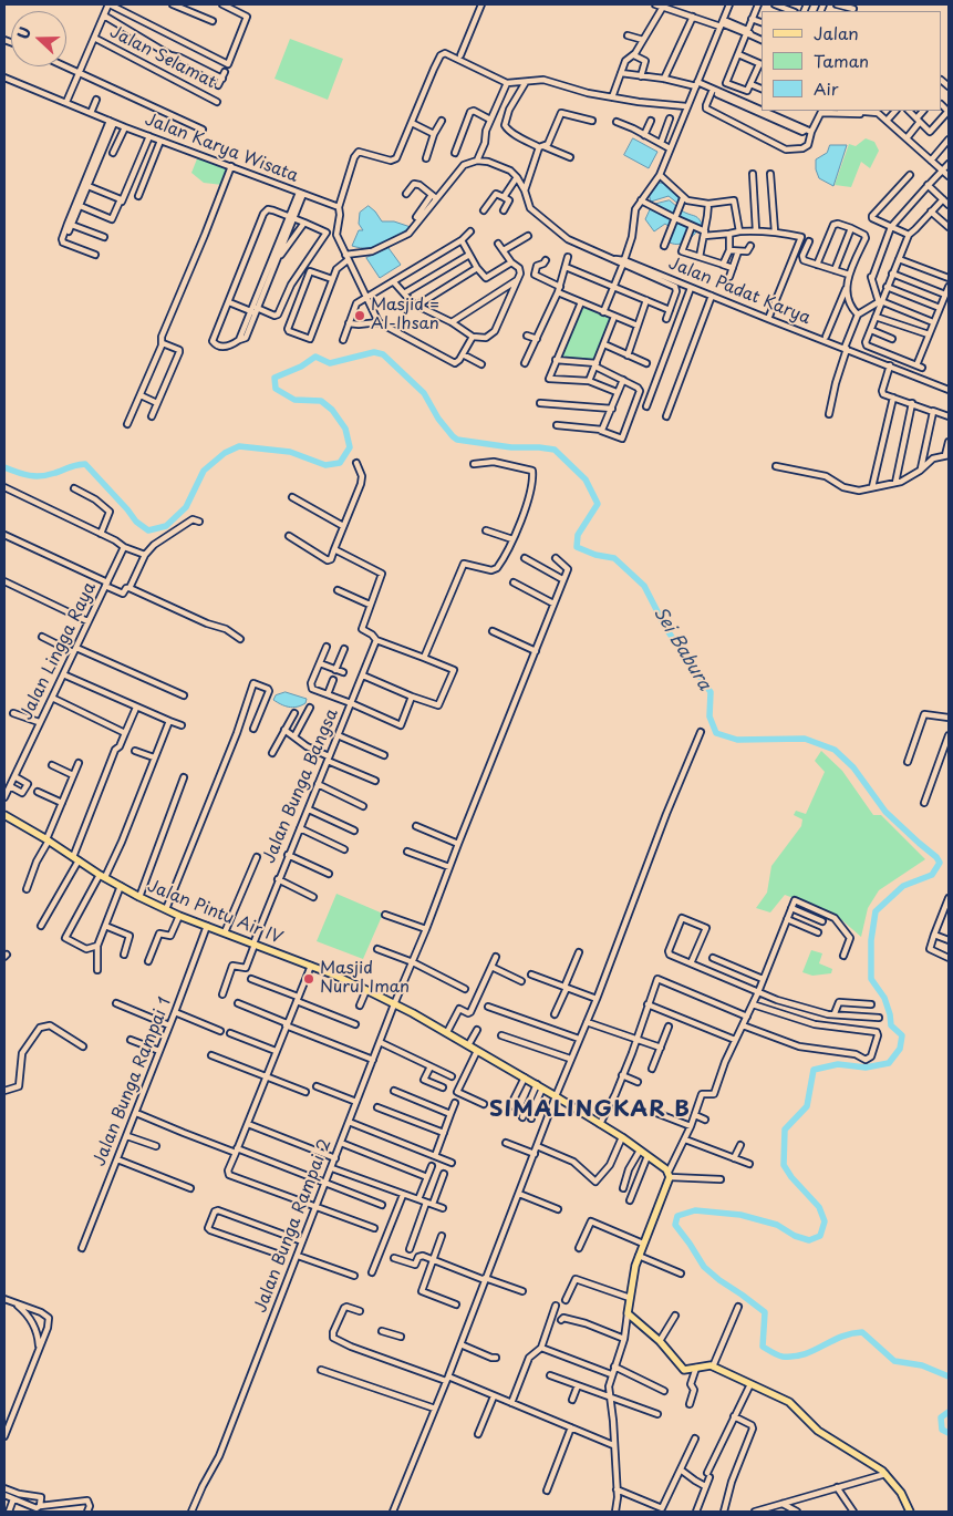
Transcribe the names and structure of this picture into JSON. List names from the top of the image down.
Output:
{
  "streets": {
    "main road": ["Jalan Pintu Air IV"],
    "street": [
      "Jalan Selamat",
      "Jalan Karya Wisata",
      "Jalan Padat Karya",
      "Jalan Lingga Raya",
      "Jalan Bunga Bangsa",
      "Jalan Bunga Rampai 1",
      "Jalan Bunga Rampai 2"
    ]
  },
  "crossings": [
    ["Jalan Bunga Bangsa", "Jalan Pintu Air IV"],
    ["Jalan Pintu Air IV", "Jalan Bunga Rampai 1"],
    ["Jalan Pintu Air IV", "Jalan Bunga Rampai 2"]
  ],
  "districts": ["SIMALINGKAR B"],
  "water": ["Sei Babura"],
  "places": ["Masjid = Al-Ihsan", "Masjid Nurul Iman"],
  "legend": ["Jalan", "Taman", "Air"],
  "north": "left"
}
